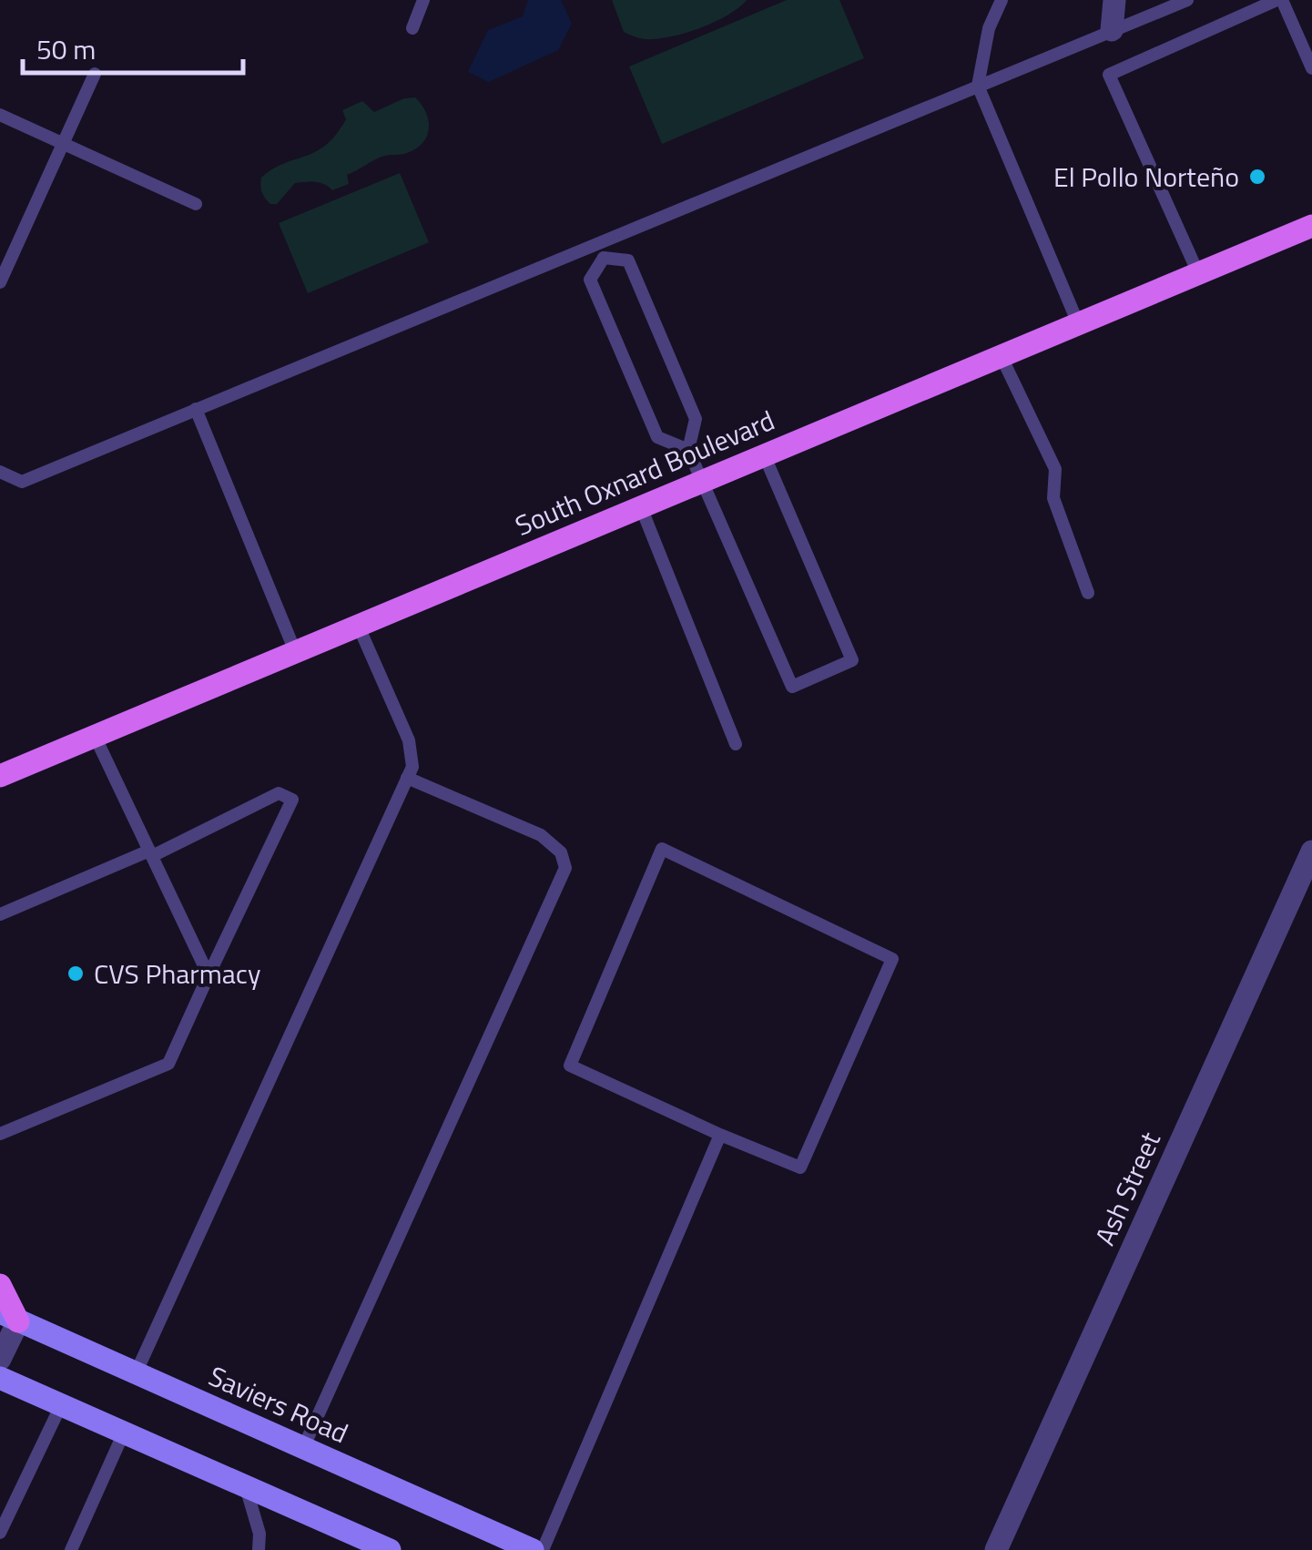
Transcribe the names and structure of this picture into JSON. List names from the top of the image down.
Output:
{
  "streets": {
    "main road": ["South Oxnard Boulevard", "Saviers Road"],
    "street": ["Ash Street"]
  },
  "places": ["El Pollo Norteño", "CVS Pharmacy"],
  "scale_bar": "50 m"
}
